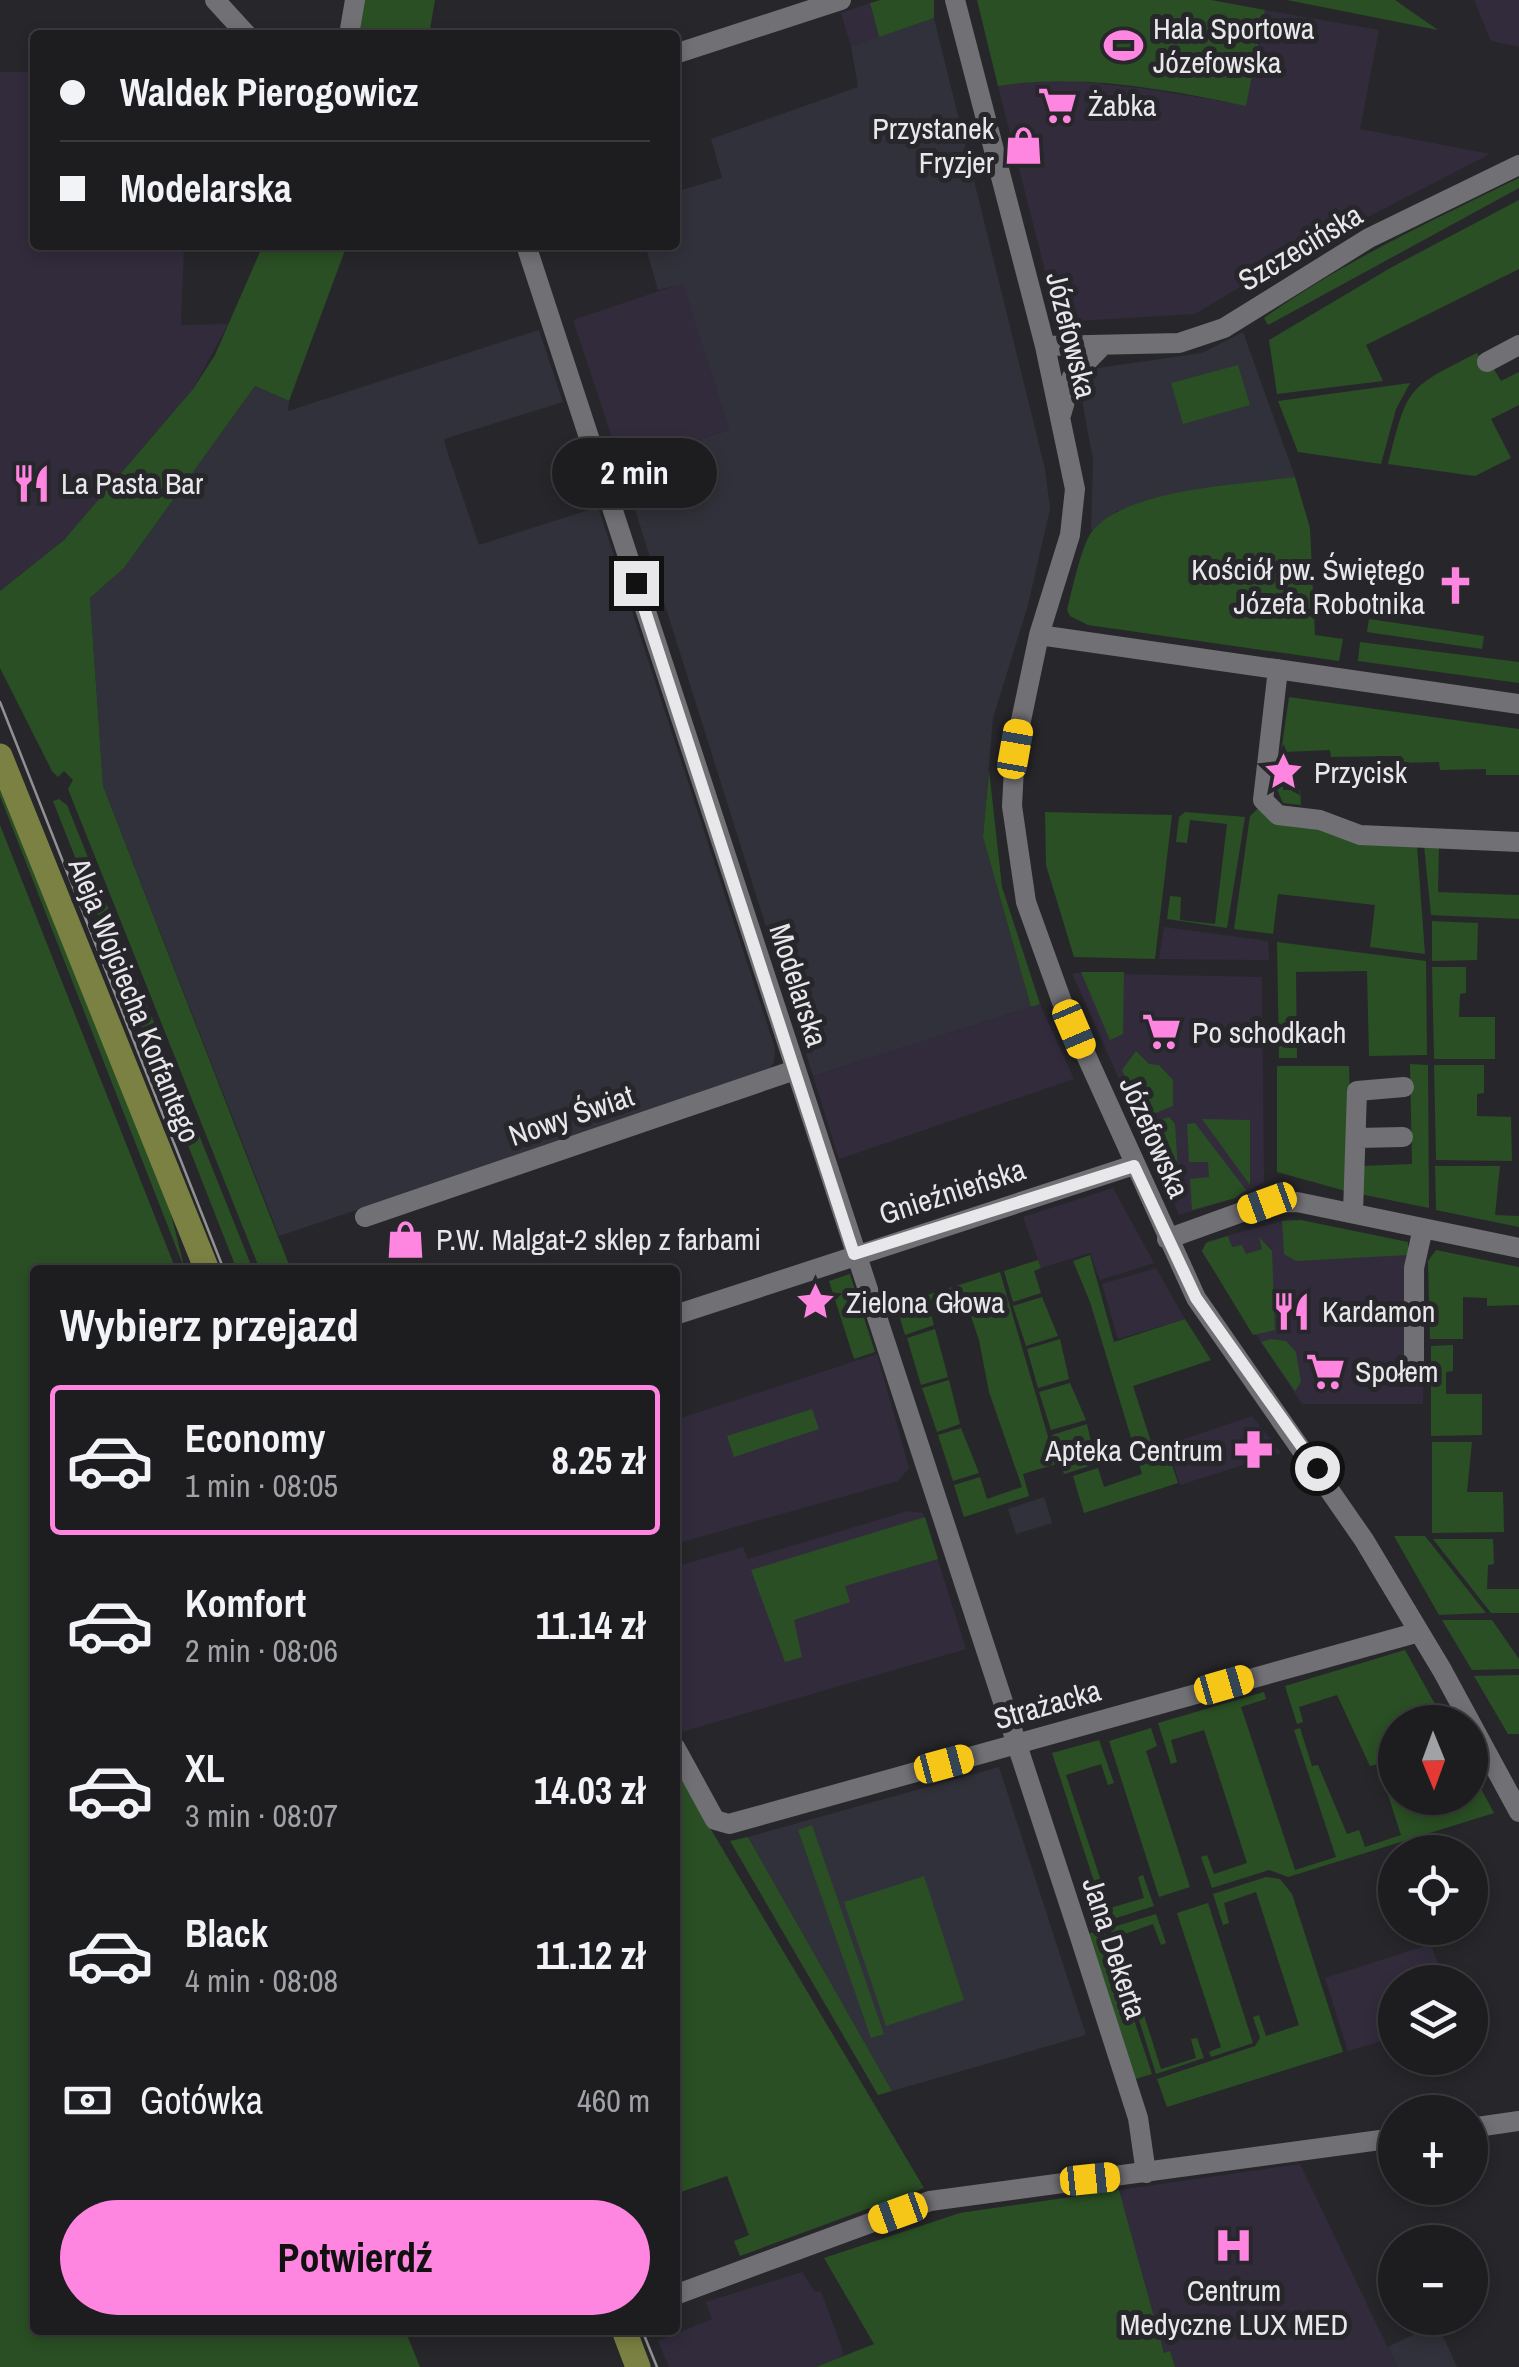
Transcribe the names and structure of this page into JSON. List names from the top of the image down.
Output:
{
  "streets": {
    "main road": ["Aleja Wojciecha Korfantego"],
    "street": [
      "Szczecińska",
      "Józefowska",
      "Modelarska",
      "Nowy Świat",
      "Gnieźnieńska",
      "Strażacka",
      "Jana Dekerta"
    ]
  },
  "crossings": [
    ["Szczecińska", "Józefowska"],
    ["Józefowska", "Gnieźnieńska"],
    ["Józefowska", "Strażacka"],
    ["Modelarska", "Nowy Świat"],
    ["Modelarska", "Gnieźnieńska"],
    ["Modelarska", "Strażacka"],
    ["Modelarska", "Jana Dekerta"],
    ["Strażacka", "Jana Dekerta"]
  ],
  "places": {
    "sports": ["Hala Sportowa Józefowska"],
    "supermarket": ["Żabka", "Po schodkach", "Społem"],
    "shop": ["Przystanek Fryzjer", "P.W. Malgat-2 sklep z farbami"],
    "restaurant": ["La Pasta Bar", "Kardamon"],
    "church": ["Kościół pw. Świętego Józefa Robotnika"],
    "place": ["Przycisk", "Zielona Głowa"],
    "pharmacy": ["Apteka Centrum"],
    "hospital": ["Centrum Medyczne LUX MED"]
  },
  "north": "bottom",
  "page": {
    "banner": ["Waldek Pierogowicz", "Modelarska"],
    "bubble": "2 min",
    "heading": "Wybierz przejazd",
    "list": [
      {
        "name": "Economy",
        "note": "1 min · 08:05",
        "value": "8.25 zł"
      },
      {
        "name": "Komfort",
        "note": "2 min · 08:06",
        "value": "11.14 zł"
      },
      {
        "name": "XL",
        "note": "3 min · 08:07",
        "value": "14.03 zł"
      },
      {
        "name": "Black",
        "note": "4 min · 08:08",
        "value": "11.12 zł"
      }
    ],
    "map_buttons": ["+", "−"],
    "pay": ["Gotówka", "460 m"],
    "buttons": "Potwierdź"
  }
}
